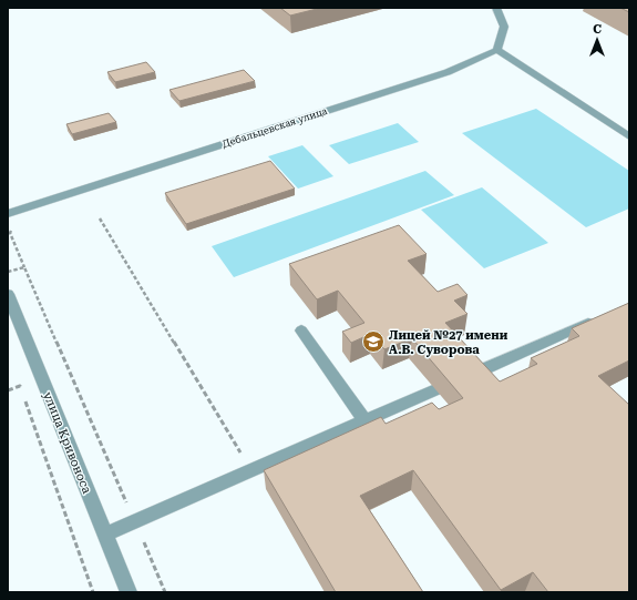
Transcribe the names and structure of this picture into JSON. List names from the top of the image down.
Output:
{
  "streets": {
    "street": ["Дебальцевская улица", "улица Кривоноса"]
  },
  "places": {
    "school or university": ["Лицей №27 имени А.В. Суворова"]
  },
  "north": "top"
}
